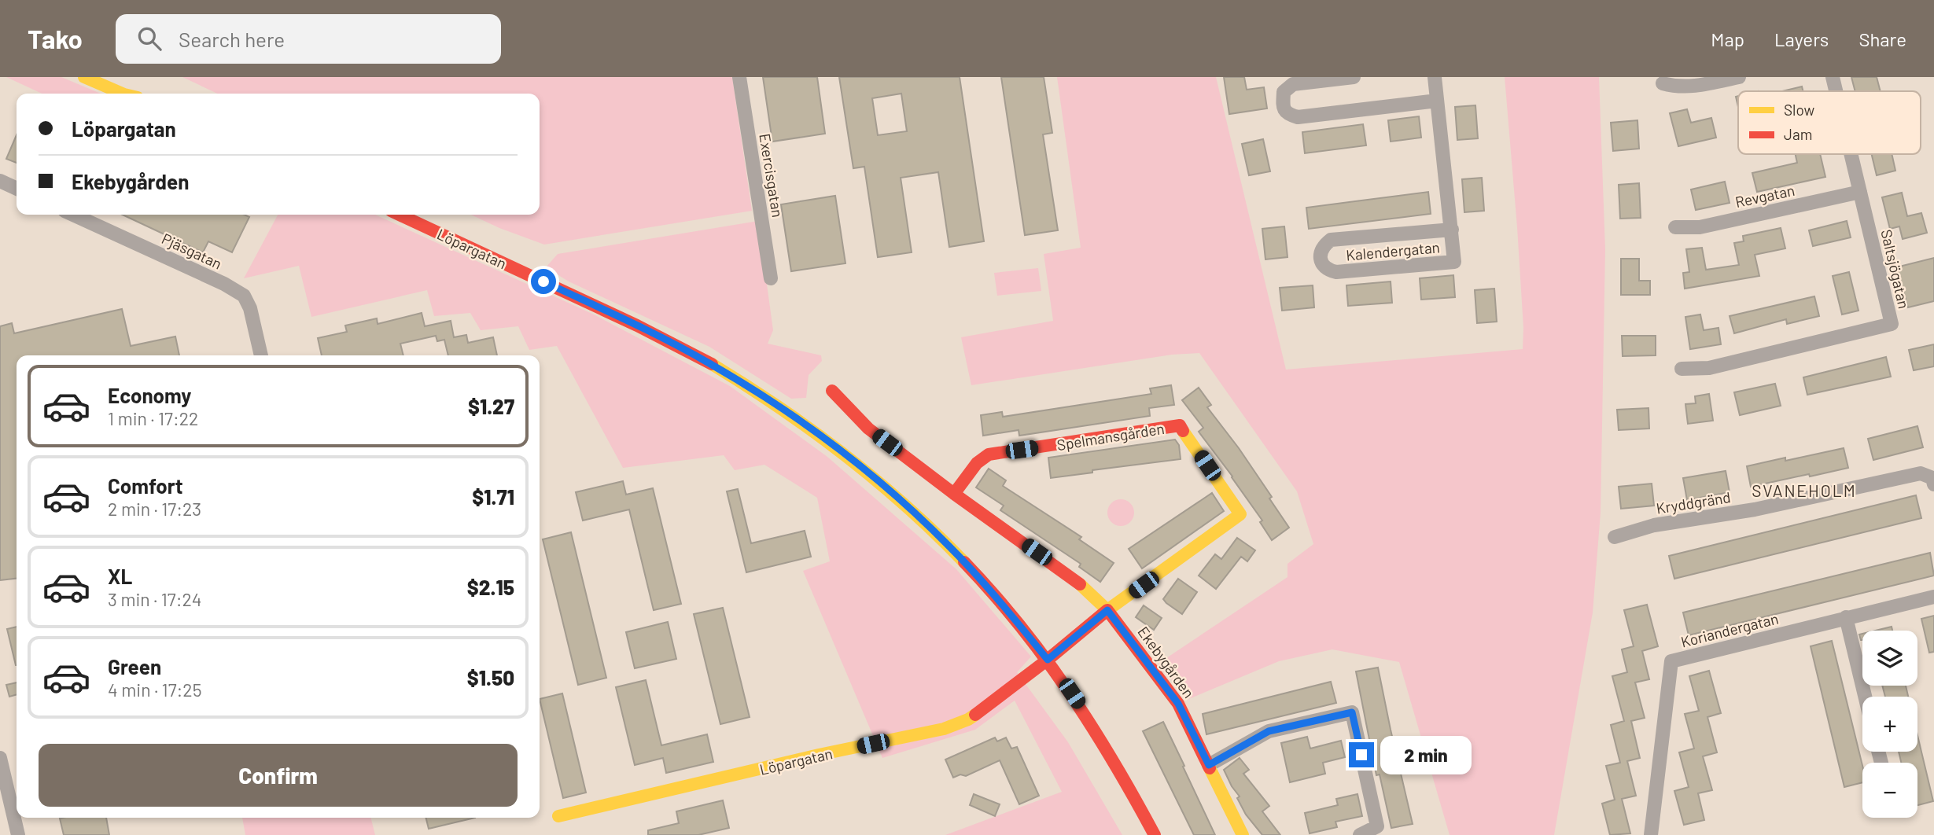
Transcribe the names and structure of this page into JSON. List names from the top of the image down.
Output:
{
  "streets": {
    "street": [
      "Exercisgatan",
      "Revgatan",
      "Löpargatan",
      "Pjäsgatan",
      "Kalendergatan",
      "Saltsjögatan",
      "Spelmansgården",
      "Kryddgränd",
      "Koriandergatan",
      "Ekebygården"
    ]
  },
  "crossings": [
    ["Revgatan", "Saltsjögatan"],
    ["Löpargatan", "Spelmansgården"],
    ["Spelmansgården", "Ekebygården"]
  ],
  "districts": ["SVANEHOLM"],
  "legend": ["Slow", "Jam"],
  "page": {
    "header": "Tako",
    "search": "Search here",
    "nav": ["Map", "Layers", "Share"],
    "banner": ["Löpargatan", "Ekebygården"],
    "list": [
      {
        "name": "Economy",
        "note": "1 min · 17:22",
        "value": "$1.27"
      },
      {
        "name": "Comfort",
        "note": "2 min · 17:23",
        "value": "$1.71"
      },
      {
        "name": "XL",
        "note": "3 min · 17:24",
        "value": "$2.15"
      },
      {
        "name": "Green",
        "note": "4 min · 17:25",
        "value": "$1.50"
      }
    ],
    "map_buttons": ["+", "−"],
    "buttons": "Confirm",
    "bubble": "2 min"
  }
}
